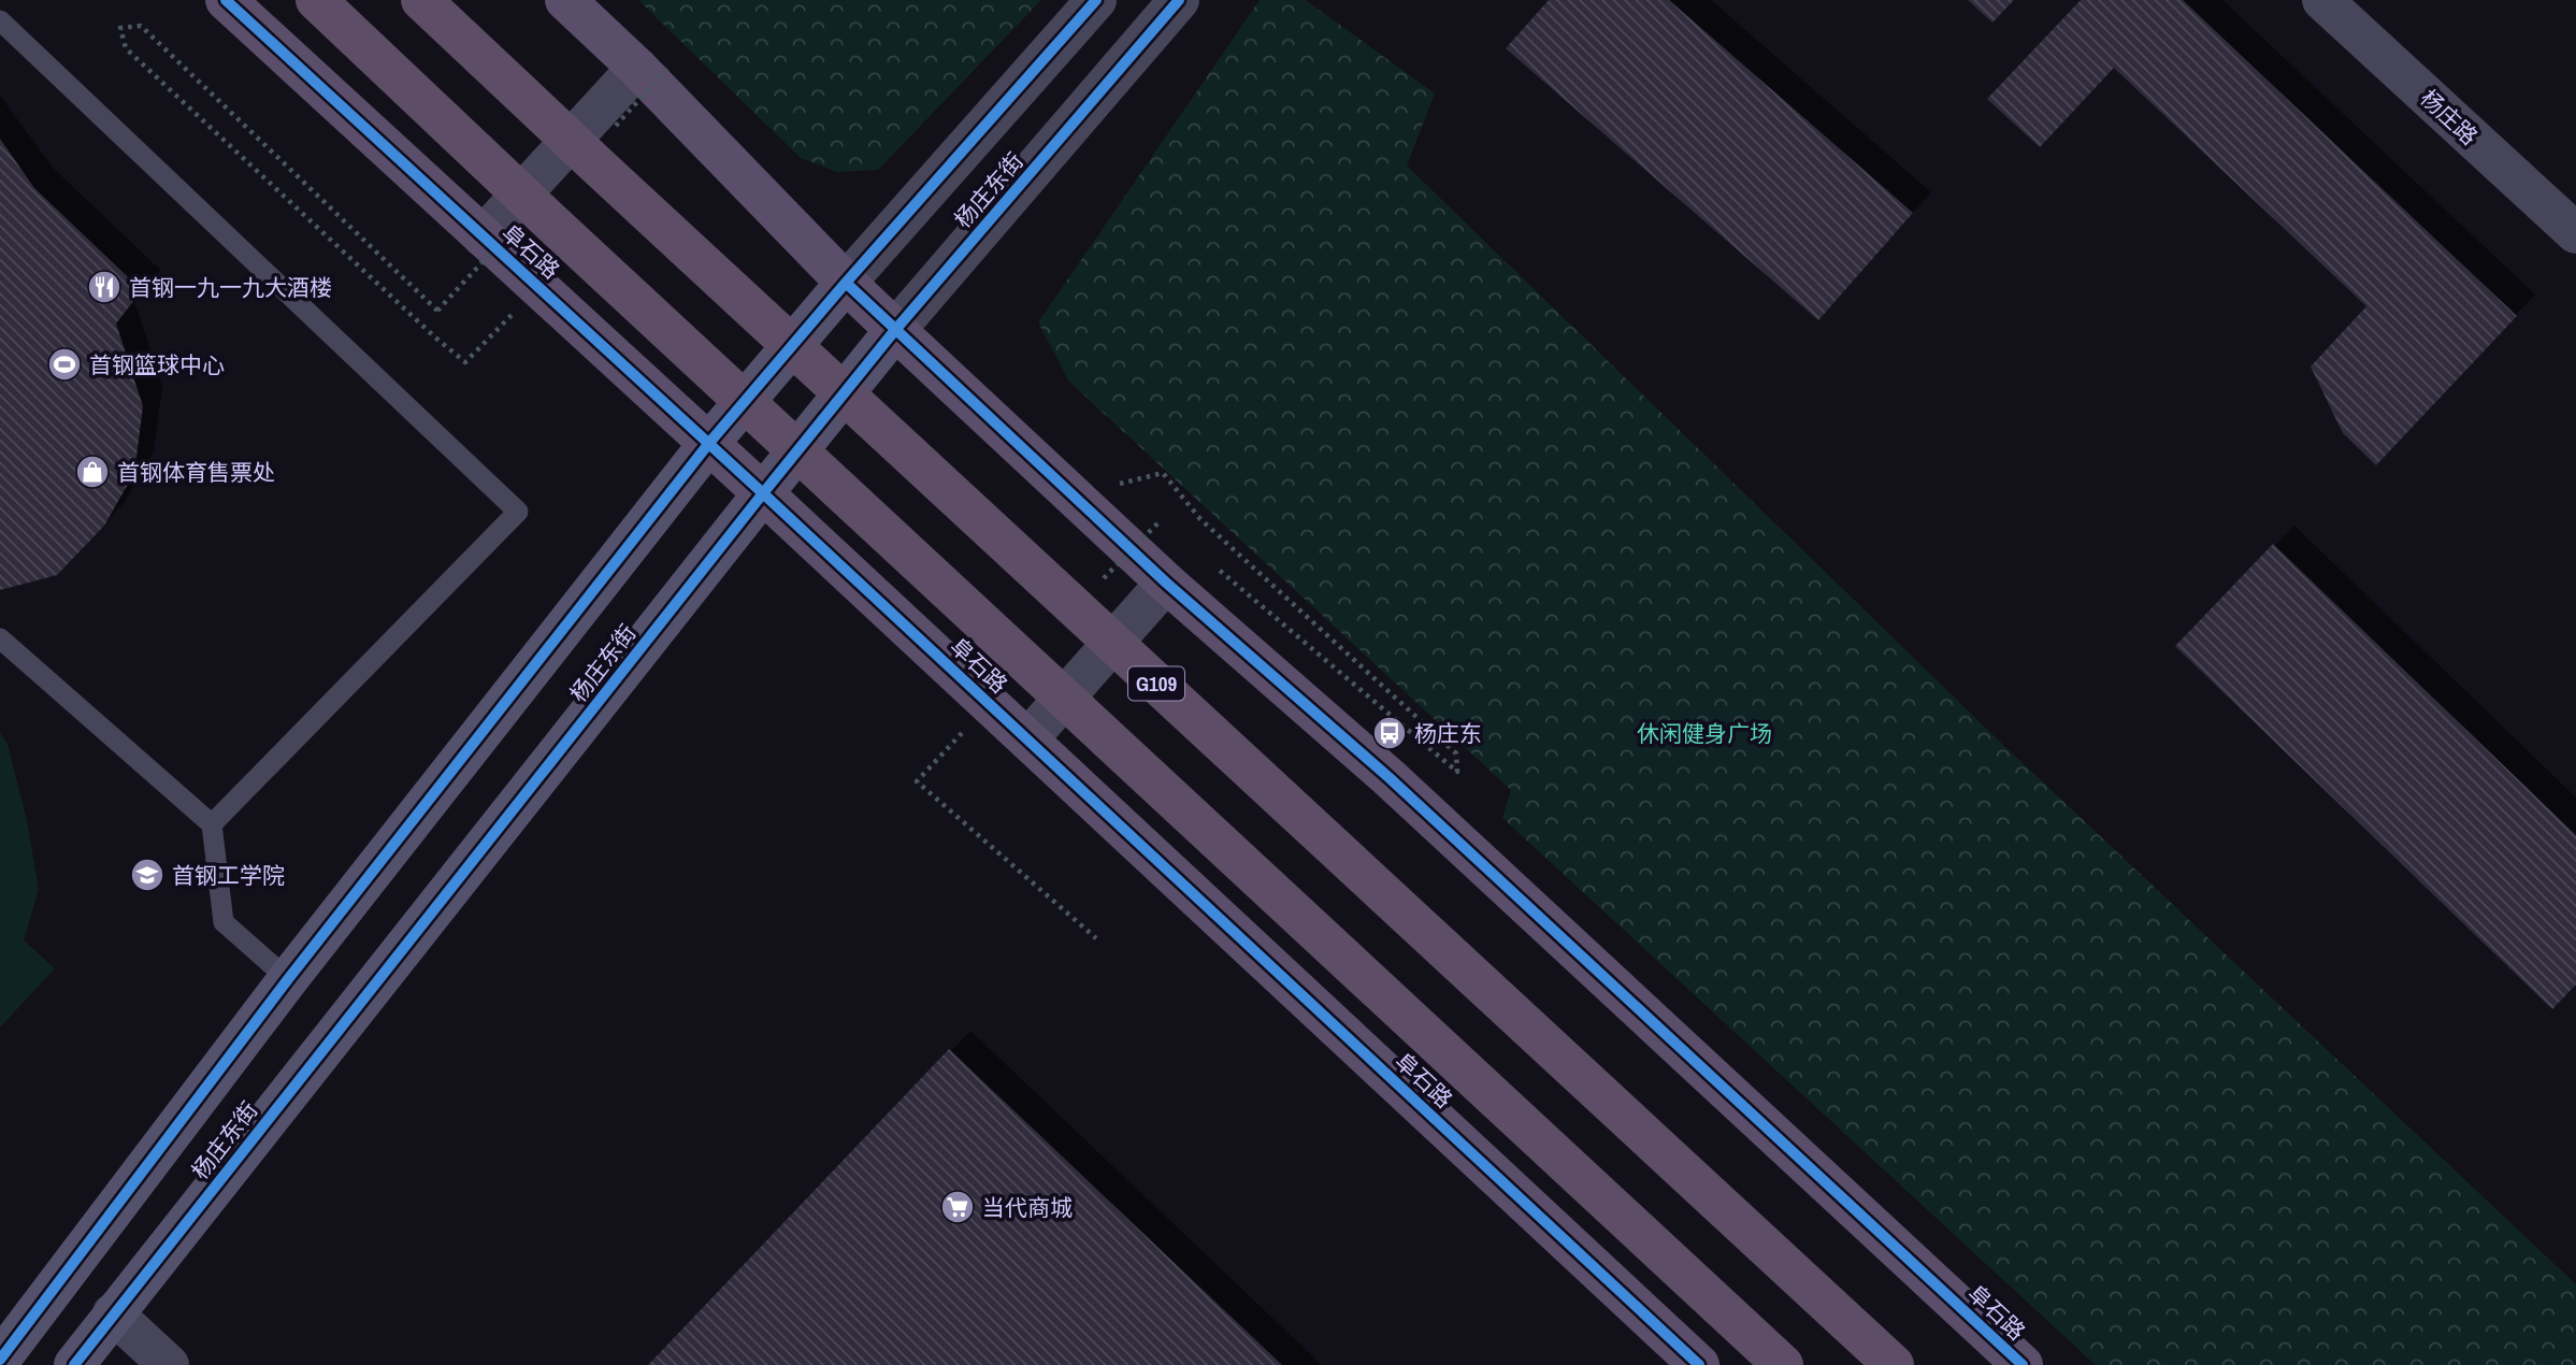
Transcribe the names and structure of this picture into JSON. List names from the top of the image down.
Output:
{
  "streets": {
    "highway": ["阜石路", "G109"],
    "main road": ["杨庄东街"],
    "street": ["杨庄路"]
  },
  "crossings": [
    ["杨庄东街", "阜石路"]
  ],
  "parks": ["休闲健身广场"],
  "places": {
    "restaurant": ["首钢一九一九大酒楼"],
    "sports": ["首钢篮球中心"],
    "shop": ["首钢体育售票处"],
    "bus stop": ["杨庄东"],
    "school or university": ["首钢工学院"],
    "supermarket": ["当代商城"]
  }
}
